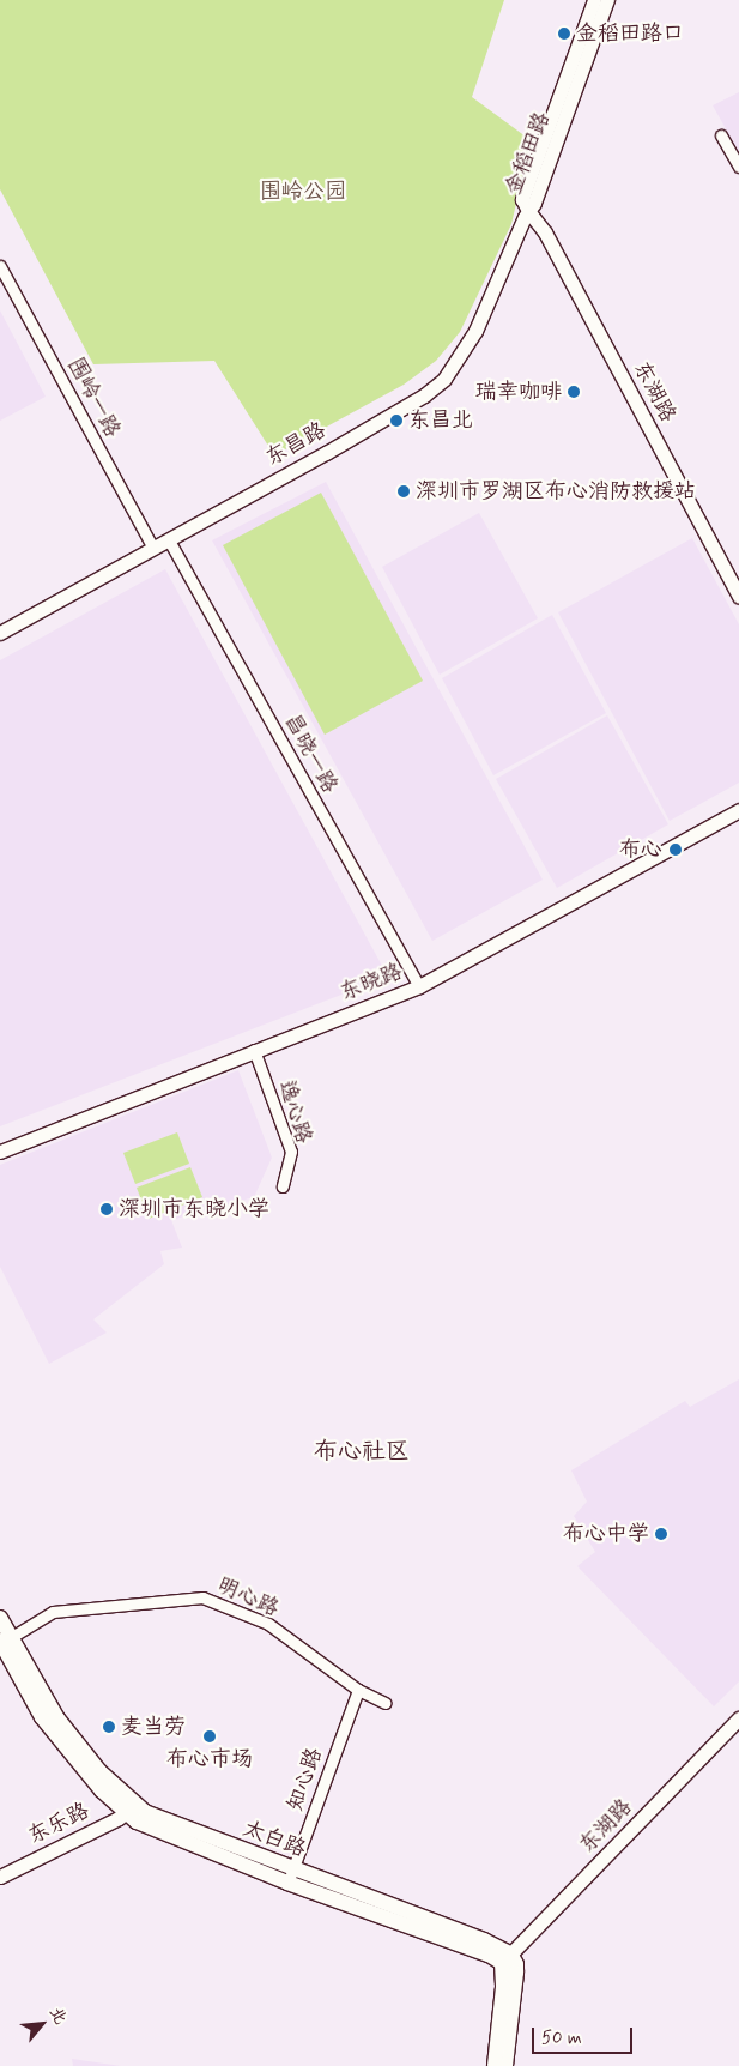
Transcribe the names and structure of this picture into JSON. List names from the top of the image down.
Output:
{
  "streets": {
    "main road": ["太白路"],
    "street": [
      "金稻田路",
      "东湖路",
      "围岭一路",
      "东昌路",
      "昌晓一路",
      "东晓路",
      "逸心路",
      "明心路",
      "知心路",
      "东乐路"
    ]
  },
  "crossings": [
    ["金稻田路", "东湖路"],
    ["金稻田路", "东昌路"],
    ["东湖路", "东昌路"],
    ["东湖路", "太白路"],
    ["围岭一路", "东昌路"],
    ["东昌路", "昌晓一路"],
    ["昌晓一路", "东晓路"],
    ["东晓路", "逸心路"],
    ["明心路", "知心路"],
    ["明心路", "太白路"],
    ["知心路", "太白路"],
    ["东乐路", "太白路"]
  ],
  "districts": ["布心社区"],
  "parks": ["围岭公园"],
  "places": [
    "金稻田路口",
    "瑞幸咖啡",
    "东昌北",
    "深圳市罗湖区布心消防救援站",
    "布心",
    "深圳市东晓小学",
    "布心中学",
    "麦当劳",
    "布心市场"
  ],
  "scale_bar": "50 m",
  "north": "top right"
}
